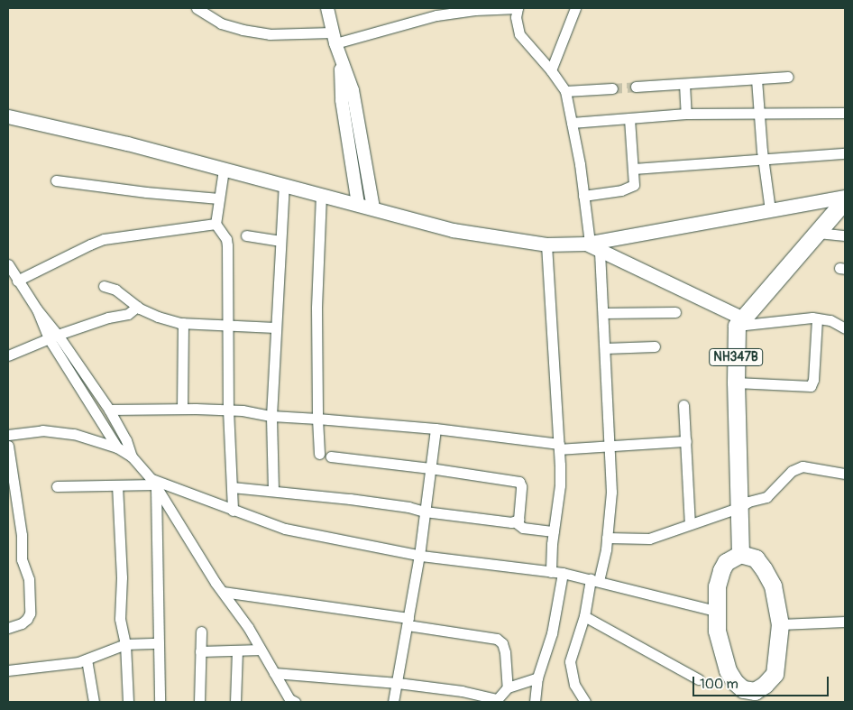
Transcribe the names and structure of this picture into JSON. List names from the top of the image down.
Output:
{
  "streets": {
    "highway": ["NH347B"]
  },
  "scale_bar": "100 m"
}
